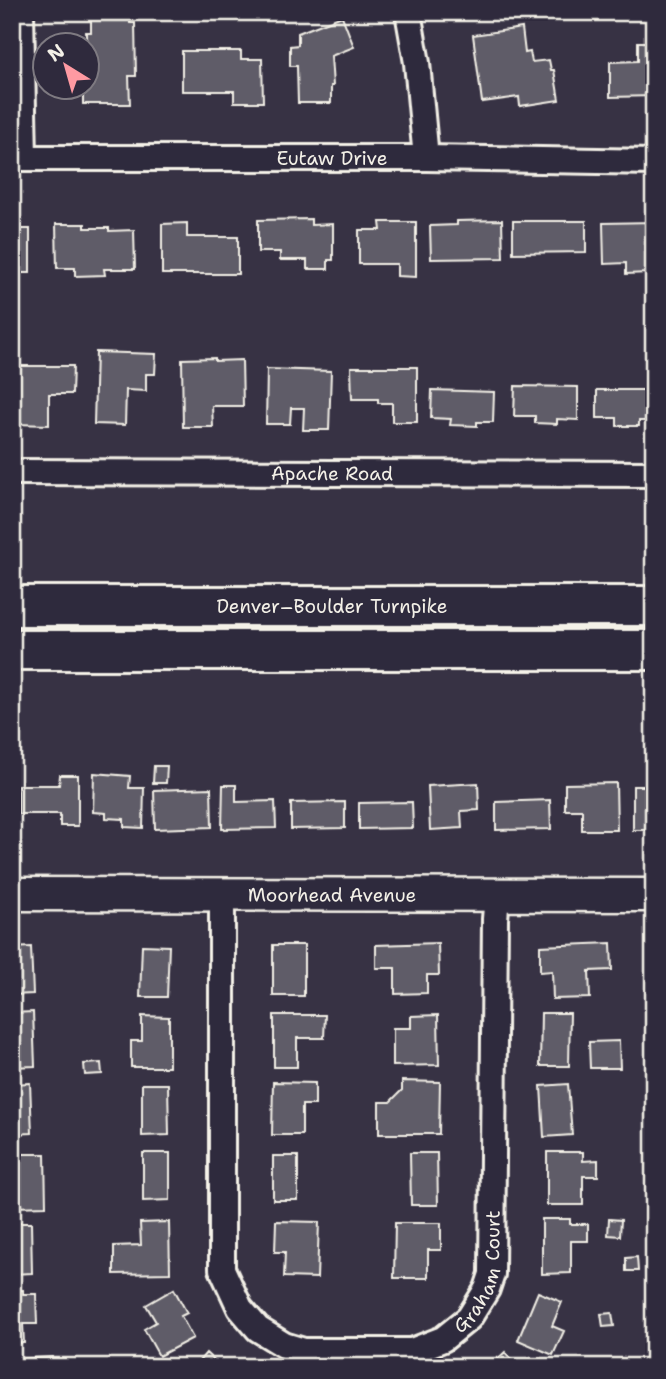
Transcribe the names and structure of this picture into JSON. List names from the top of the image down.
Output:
{
  "streets": {
    "highway": ["Denver–Boulder Turnpike"],
    "street": [
      "Eutaw Drive",
      "Apache Road",
      "Moorhead Avenue",
      "Graham Court"
    ]
  },
  "crossings": [
    ["Moorhead Avenue", "Graham Court"]
  ],
  "north": "top left"
}
